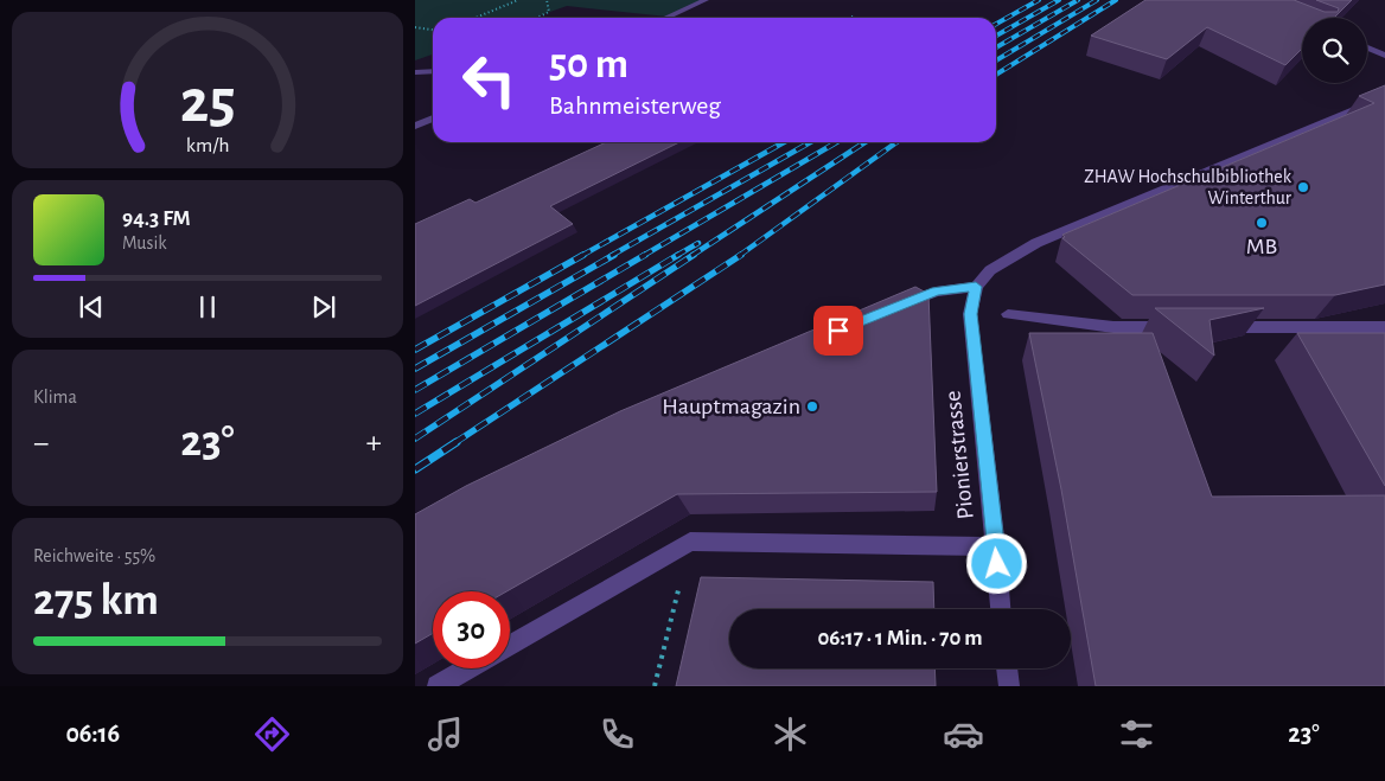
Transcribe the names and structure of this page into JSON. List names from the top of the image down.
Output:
{
  "streets": {
    "street": ["Pionierstrasse"]
  },
  "places": ["ZHAW Hochschulbibliothek Winterthur", "MB", "Hauptmagazin"],
  "page": {
    "turn": ["50 m", "Bahnmeisterweg"],
    "song": ["94.3 FM", "Musik"],
    "tile": [
      "Klima",
      ["Reichweite · 55%", "275 km"]
    ],
    "heat": ["−", "23°", "+"],
    "limit": "30",
    "trip": "06:17 · 1 Min. · 70 m",
    "tabs": ["06:16", "23°"],
    "gauge": ["25", "km/h"]
  }
}
